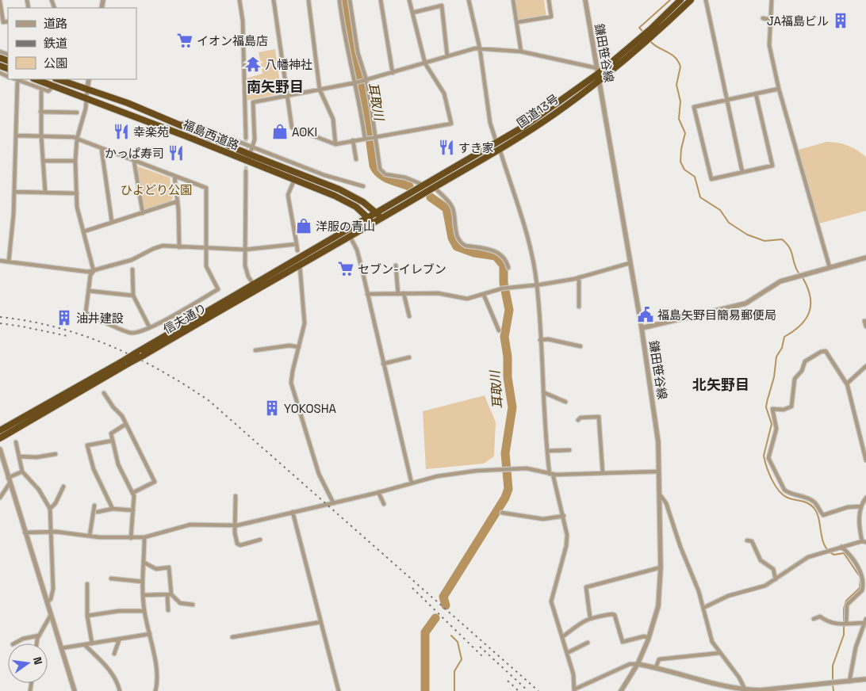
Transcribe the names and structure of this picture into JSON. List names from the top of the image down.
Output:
{
  "streets": {
    "highway": ["国道13号", "福島西道路", "信夫通り"],
    "street": ["鎌田笹谷線"]
  },
  "crossings": [
    ["鎌田笹谷線", "国道13号"],
    ["国道13号", "福島西道路"],
    ["国道13号", "信夫通り"],
    ["福島西道路", "信夫通り"]
  ],
  "districts": ["南矢野目", "北矢野目"],
  "water": ["耳取川"],
  "parks": ["ひよどり公園"],
  "places": {
    "building": ["JA福島ビル", "油井建設", "YOKOSHA"],
    "supermarket": ["イオン福島店", "セブン-イレブン"],
    "temple": ["八幡神社"],
    "restaurant": ["幸楽苑", "すき家", "かっぱ寿司"],
    "shop": ["AOKI", "洋服の青山"],
    "public building": ["福島矢野目簡易郵便局"]
  },
  "legend": ["道路", "鉄道", "公園"],
  "north": "right"
}
